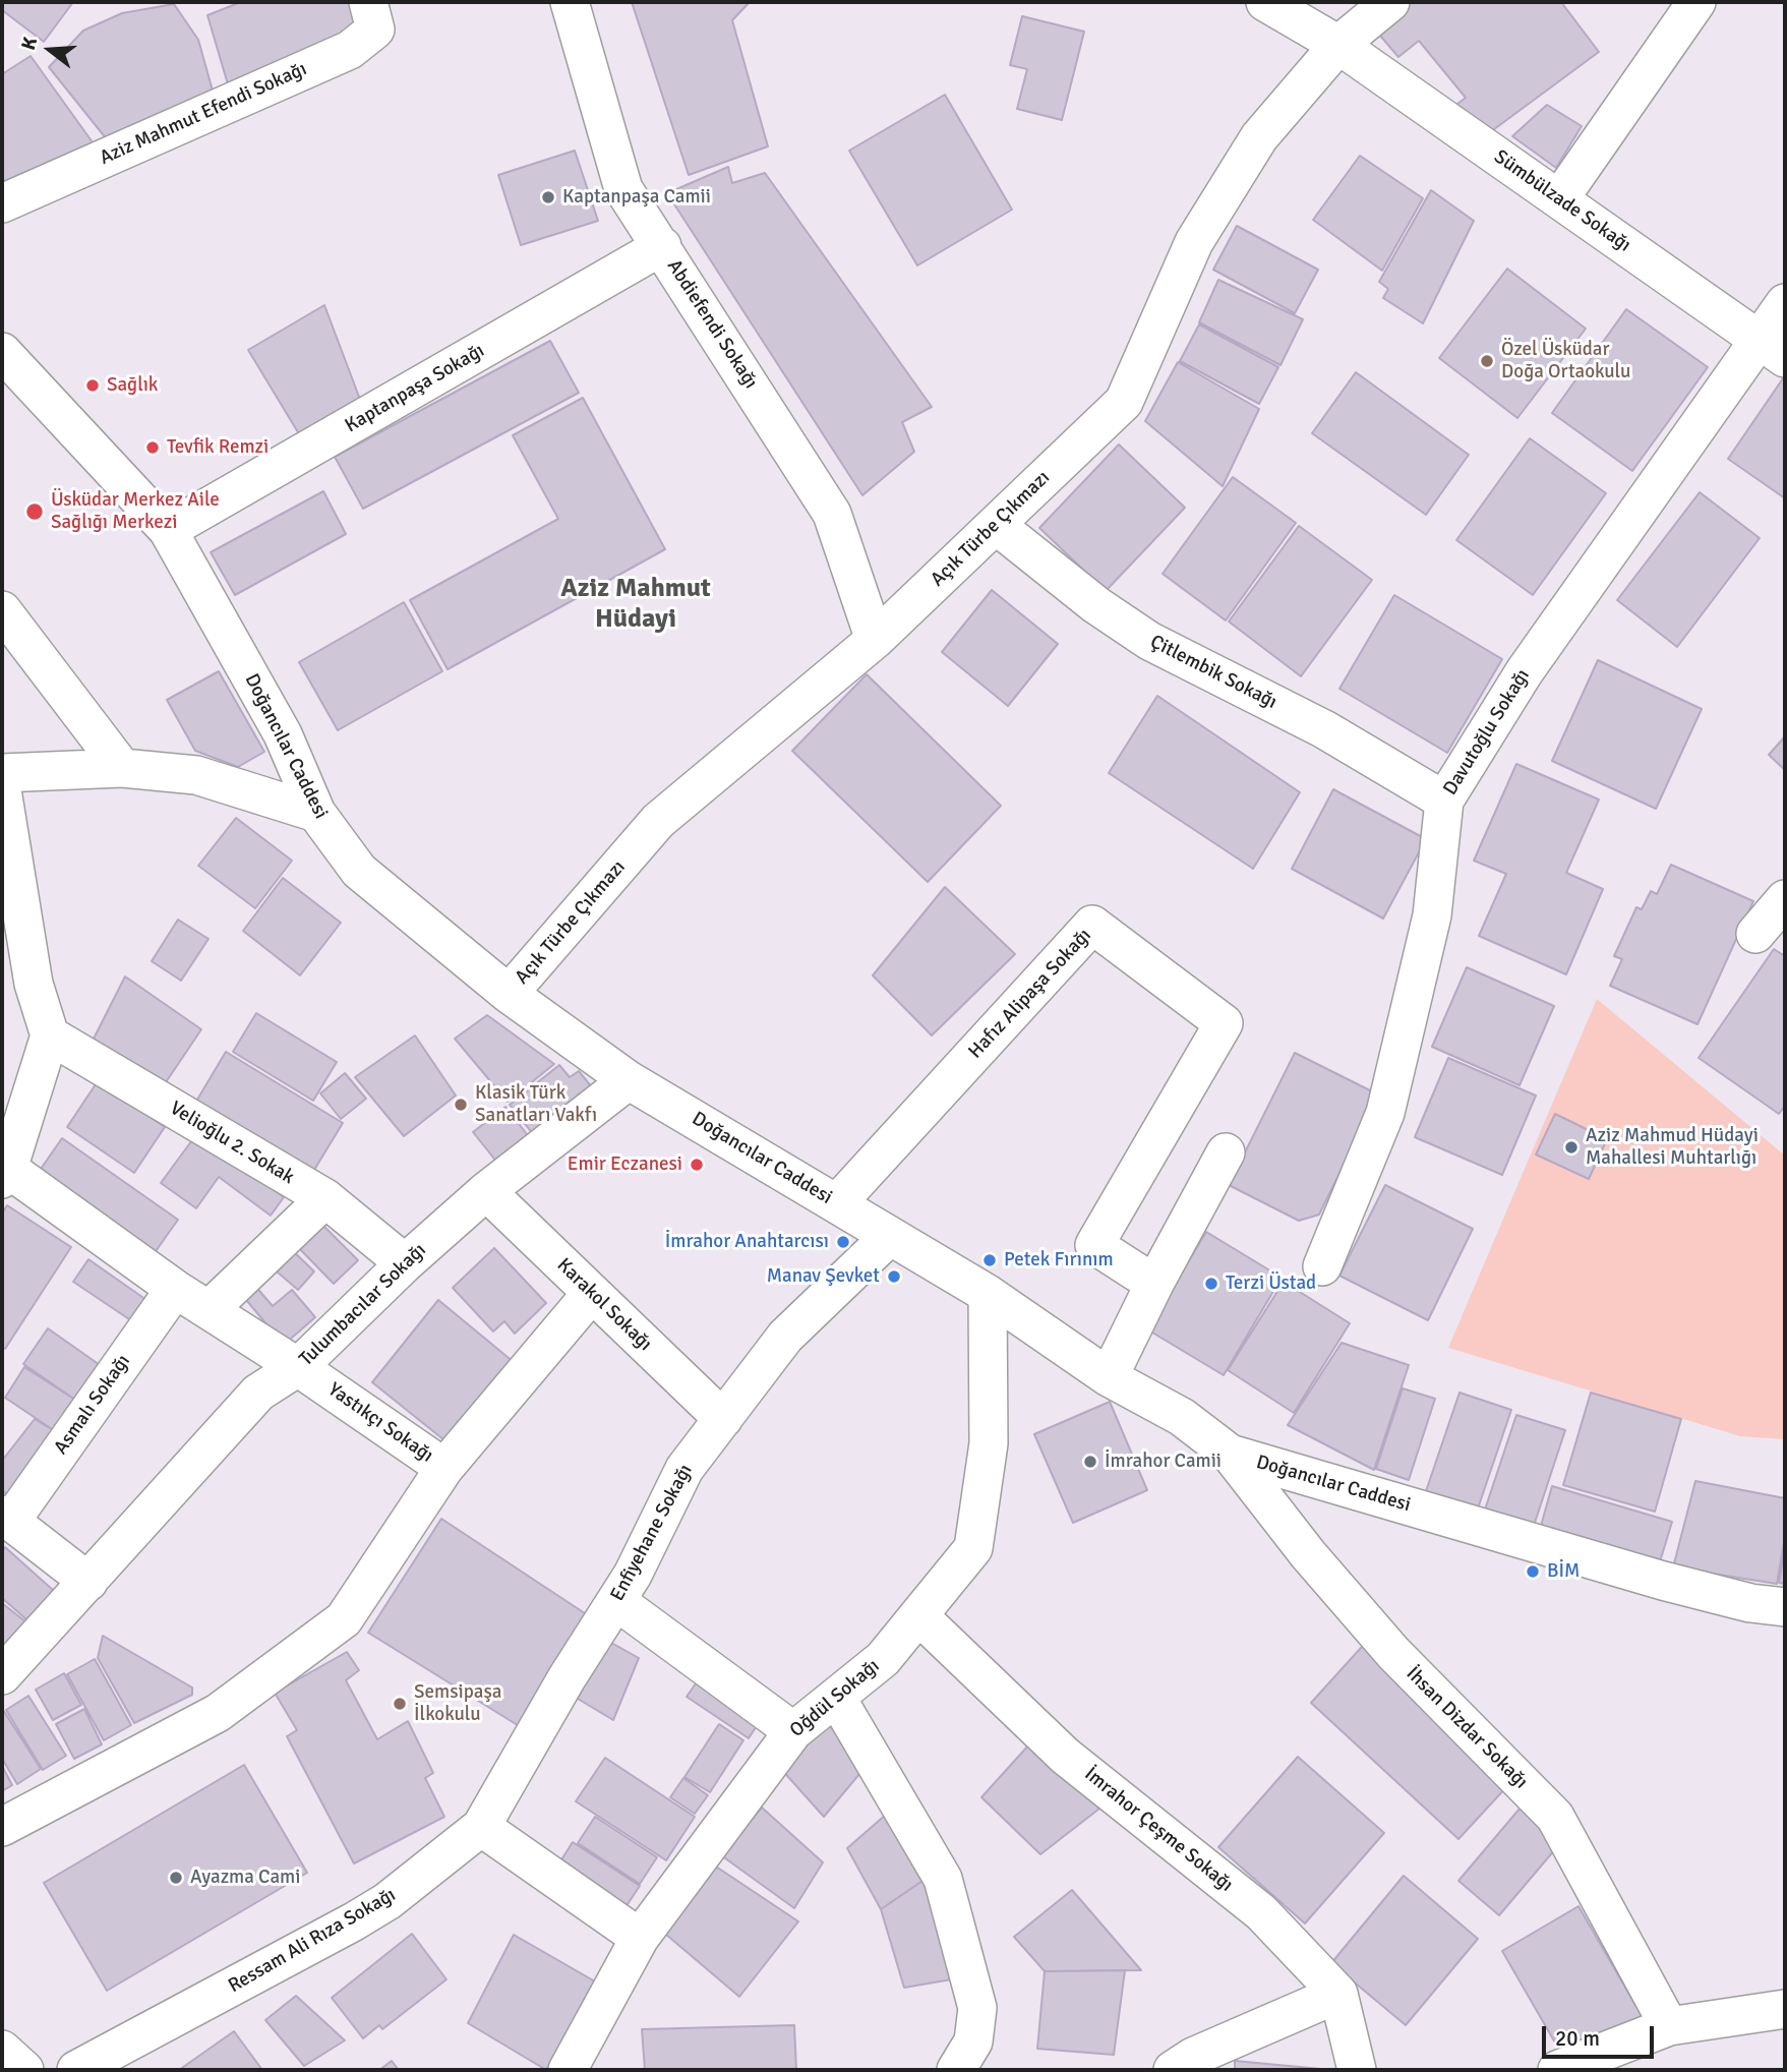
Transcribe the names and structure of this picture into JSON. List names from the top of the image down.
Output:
{
  "streets": {
    "street": [
      "Aziz Mahmut Efendi Sokağı",
      "Sümbülzade Sokağı",
      "Abdiefendi Sokağı",
      "Kaptanpaşa Sokağı",
      "Açık Türbe Çıkmazı",
      "Çitlembik Sokağı",
      "Davutoğlu Sokağı",
      "Doğancılar Caddesi",
      "Hafız Alipaşa Sokağı",
      "Velioğlu 2. Sokak",
      "Tulumbacılar Sokağı",
      "Karakol Sokağı",
      "Asmalı Sokağı",
      "Yastıkçı Sokağı",
      "Enfiyehane Sokağı",
      "Oğdül Sokağı",
      "İhsan Dizdar Sokağı",
      "İmrahor Çeşme Sokağı",
      "Ressam Ali Rıza Sokağı"
    ]
  },
  "crossings": [
    ["Sümbülzade Sokağı", "Açık Türbe Çıkmazı"],
    ["Sümbülzade Sokağı", "Davutoğlu Sokağı"],
    ["Abdiefendi Sokağı", "Kaptanpaşa Sokağı"],
    ["Abdiefendi Sokağı", "Açık Türbe Çıkmazı"],
    ["Kaptanpaşa Sokağı", "Doğancılar Caddesi"],
    ["Açık Türbe Çıkmazı", "Çitlembik Sokağı"],
    ["Açık Türbe Çıkmazı", "Doğancılar Caddesi"],
    ["Çitlembik Sokağı", "Davutoğlu Sokağı"],
    ["Doğancılar Caddesi", "Hafız Alipaşa Sokağı"],
    ["Doğancılar Caddesi", "Tulumbacılar Sokağı"],
    ["Doğancılar Caddesi", "Enfiyehane Sokağı"],
    ["Doğancılar Caddesi", "Oğdül Sokağı"],
    ["Doğancılar Caddesi", "İhsan Dizdar Sokağı"],
    ["Velioğlu 2. Sokak", "Tulumbacılar Sokağı"],
    ["Tulumbacılar Sokağı", "Karakol Sokağı"],
    ["Tulumbacılar Sokağı", "Yastıkçı Sokağı"],
    ["Karakol Sokağı", "Enfiyehane Sokağı"],
    ["Asmalı Sokağı", "Yastıkçı Sokağı"],
    ["Enfiyehane Sokağı", "Ressam Ali Rıza Sokağı"],
    ["Oğdül Sokağı", "İmrahor Çeşme Sokağı"]
  ],
  "districts": ["Aziz Mahmut Hüdayi"],
  "places": [
    "Kaptanpaşa Camii",
    "Özel Üsküdar Doğa Ortaokulu",
    "Sağlık",
    "Tevfik Remzi",
    "Üsküdar Merkez Aile Sağlığı Merkezi",
    "Klasik Türk Sanatları Vakfı",
    "Aziz Mahmud Hüdayi Mahallesi Muhtarlığı",
    "Emir Eczanesi",
    "İmrahor Anahtarcısı",
    "Petek Fırınım",
    "Manav Şevket",
    "Terzi Üstad",
    "İmrahor Camii",
    "BİM",
    "Semsipaşa İlkokulu",
    "Ayazma Cami"
  ],
  "scale_bar": "20 m",
  "north": "left"
}
